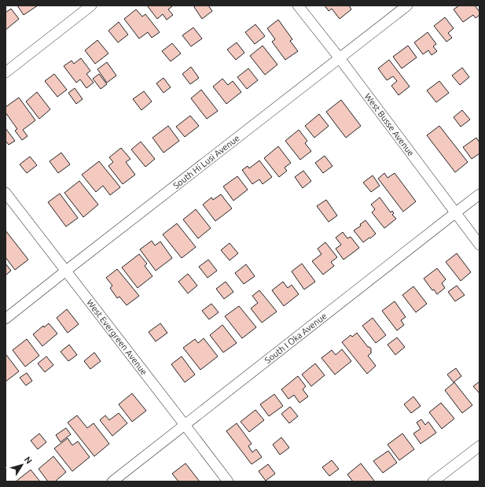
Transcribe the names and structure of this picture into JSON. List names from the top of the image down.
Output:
{
  "streets": {
    "street": [
      "West Busse Avenue",
      "South Hi Lusi Avenue",
      "West Evergreen Avenue",
      "South I Oka Avenue"
    ]
  },
  "crossings": [
    ["West Busse Avenue", "South Hi Lusi Avenue"],
    ["West Busse Avenue", "South I Oka Avenue"],
    ["South Hi Lusi Avenue", "West Evergreen Avenue"],
    ["West Evergreen Avenue", "South I Oka Avenue"]
  ],
  "north": "top right"
}
